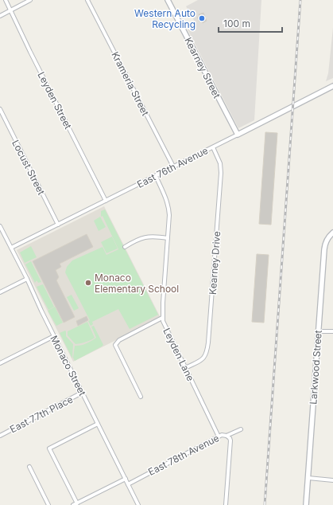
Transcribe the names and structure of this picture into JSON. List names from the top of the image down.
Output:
{
  "streets": {
    "street": [
      "Kearney Street",
      "Krameria Street",
      "Leyden Street",
      "Locust Street",
      "East 76th Avenue",
      "Kearney Drive",
      "Leyden Lane",
      "Monaco Street",
      "Larkwood Street",
      "East 77th Place",
      "East 78th Avenue"
    ]
  },
  "crossings": [
    ["Kearney Street", "East 76th Avenue"],
    ["Krameria Street", "East 76th Avenue"],
    ["Leyden Street", "East 76th Avenue"],
    ["Locust Street", "East 76th Avenue"],
    ["East 76th Avenue", "Kearney Drive"],
    ["East 76th Avenue", "Leyden Lane"],
    ["East 76th Avenue", "Monaco Street"],
    ["Kearney Drive", "Leyden Lane"],
    ["Leyden Lane", "East 78th Avenue"],
    ["Monaco Street", "East 77th Place"],
    ["Monaco Street", "East 78th Avenue"]
  ],
  "places": ["Western Auto Recycling", "Monaco Elementary School"],
  "scale_bar": "100 m"
}
